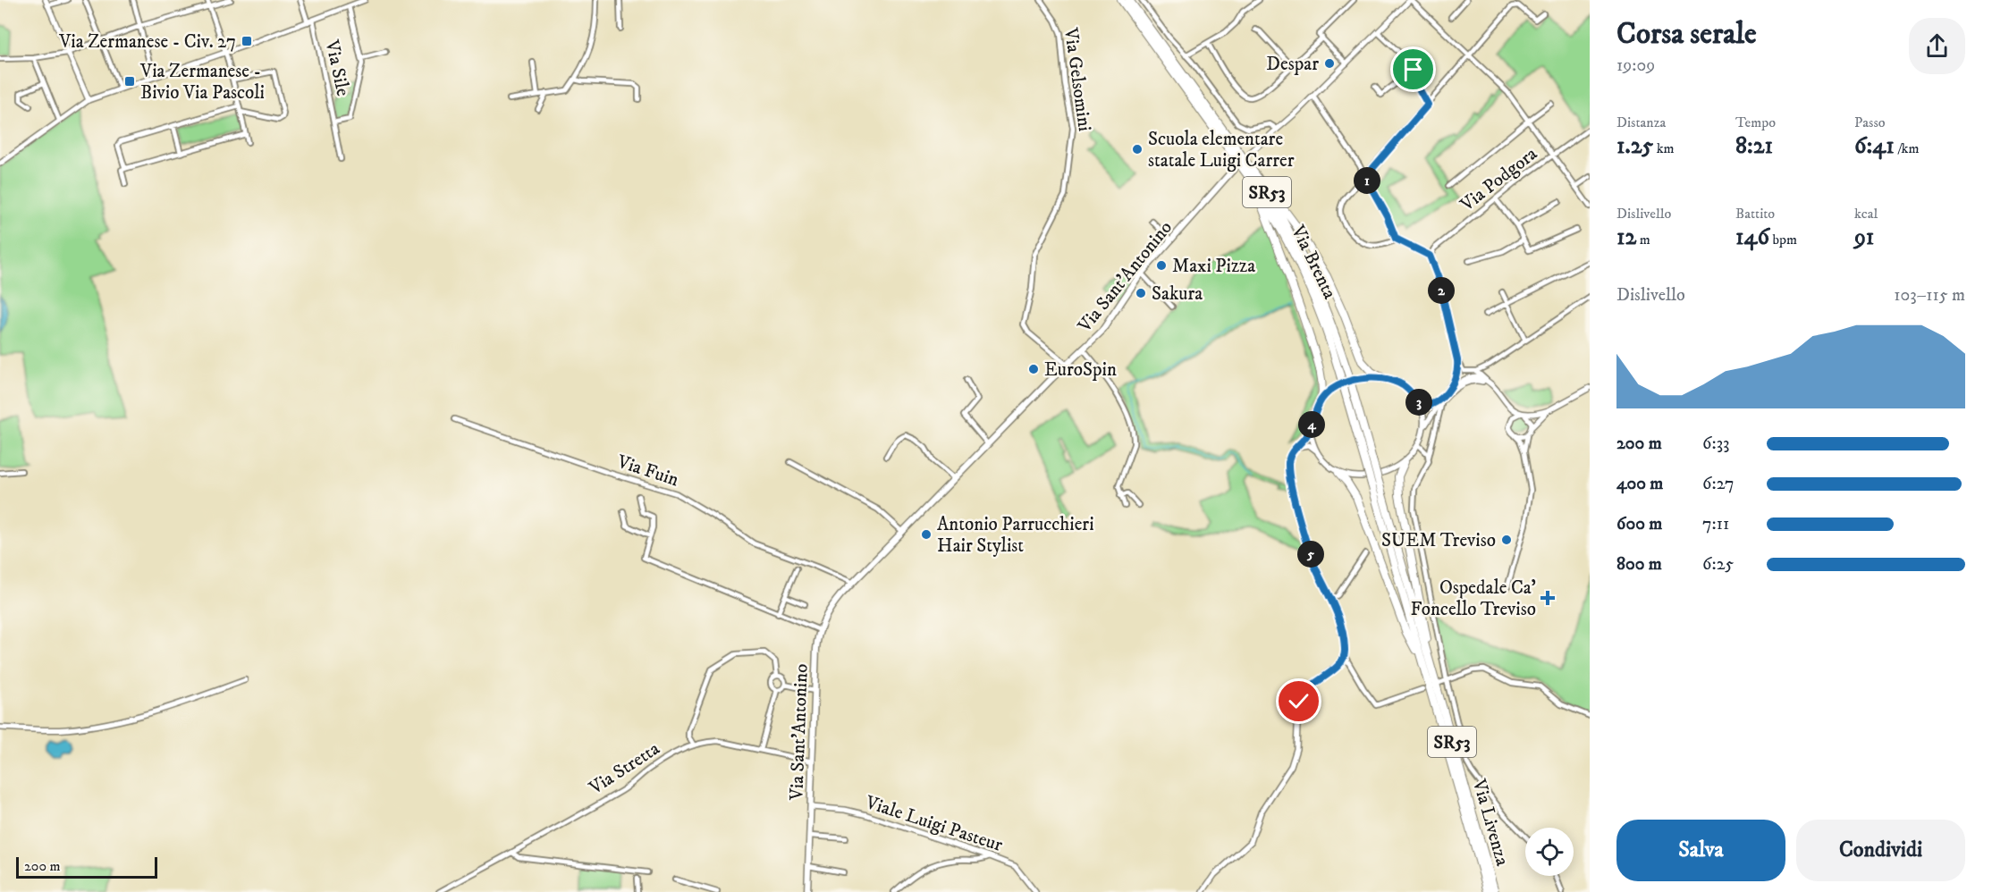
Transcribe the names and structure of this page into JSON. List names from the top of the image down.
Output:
{
  "streets": {
    "highway": ["SR53", "Via Brenta", "Via Livenza"],
    "main road": ["Via Sant'Antonino"],
    "street": [
      "Via Sile",
      "Via Gelsomini",
      "Via Podgora",
      "Via Fuin",
      "Via Stretta",
      "Viale Luigi Pasteur"
    ]
  },
  "crossings": [
    ["Via Gelsomini", "Via Sant'Antonino"],
    ["Via Brenta", "Via Livenza"],
    ["Via Sant'Antonino", "Via Fuin"],
    ["Via Sant'Antonino", "Via Stretta"],
    ["Via Sant'Antonino", "Viale Luigi Pasteur"]
  ],
  "places": {
    "transit": ["Via Zermanese - Civ. 27", "Via Zermanese - Bivio Via Pascoli"],
    "other": [
      "Despar",
      "Scuola elementare statale Luigi Carrer",
      "Maxi Pizza",
      "Sakura",
      "EuroSpin",
      "Antonio Parrucchieri Hair Stylist",
      "SUEM Treviso"
    ],
    "health": ["Ospedale Ca' Foncello Treviso"]
  },
  "scale_bar": "200 m",
  "page": {
    "heading": ["Corsa serale", "19:09"],
    "stats": [
      ["Distanza", "1.25 km"],
      ["Tempo", "8:21"],
      ["Passo", "6:41 /km"],
      ["Dislivello", "12 m"],
      ["Battito", "146 bpm"],
      ["kcal", "91"]
    ],
    "pins": [
      "1",
      "2",
      "3",
      "4",
      "5"
    ],
    "chart": ["Dislivello", "103–115 m"],
    "list": [
      {
        "name": "200 m",
        "note": "6:33"
      },
      {
        "name": "400 m",
        "note": "6:27"
      },
      {
        "name": "600 m",
        "note": "7:11"
      },
      {
        "name": "800 m",
        "note": "6:25"
      }
    ],
    "buttons": ["Salva", "Condividi"],
    "scale": "200 m"
  }
}
